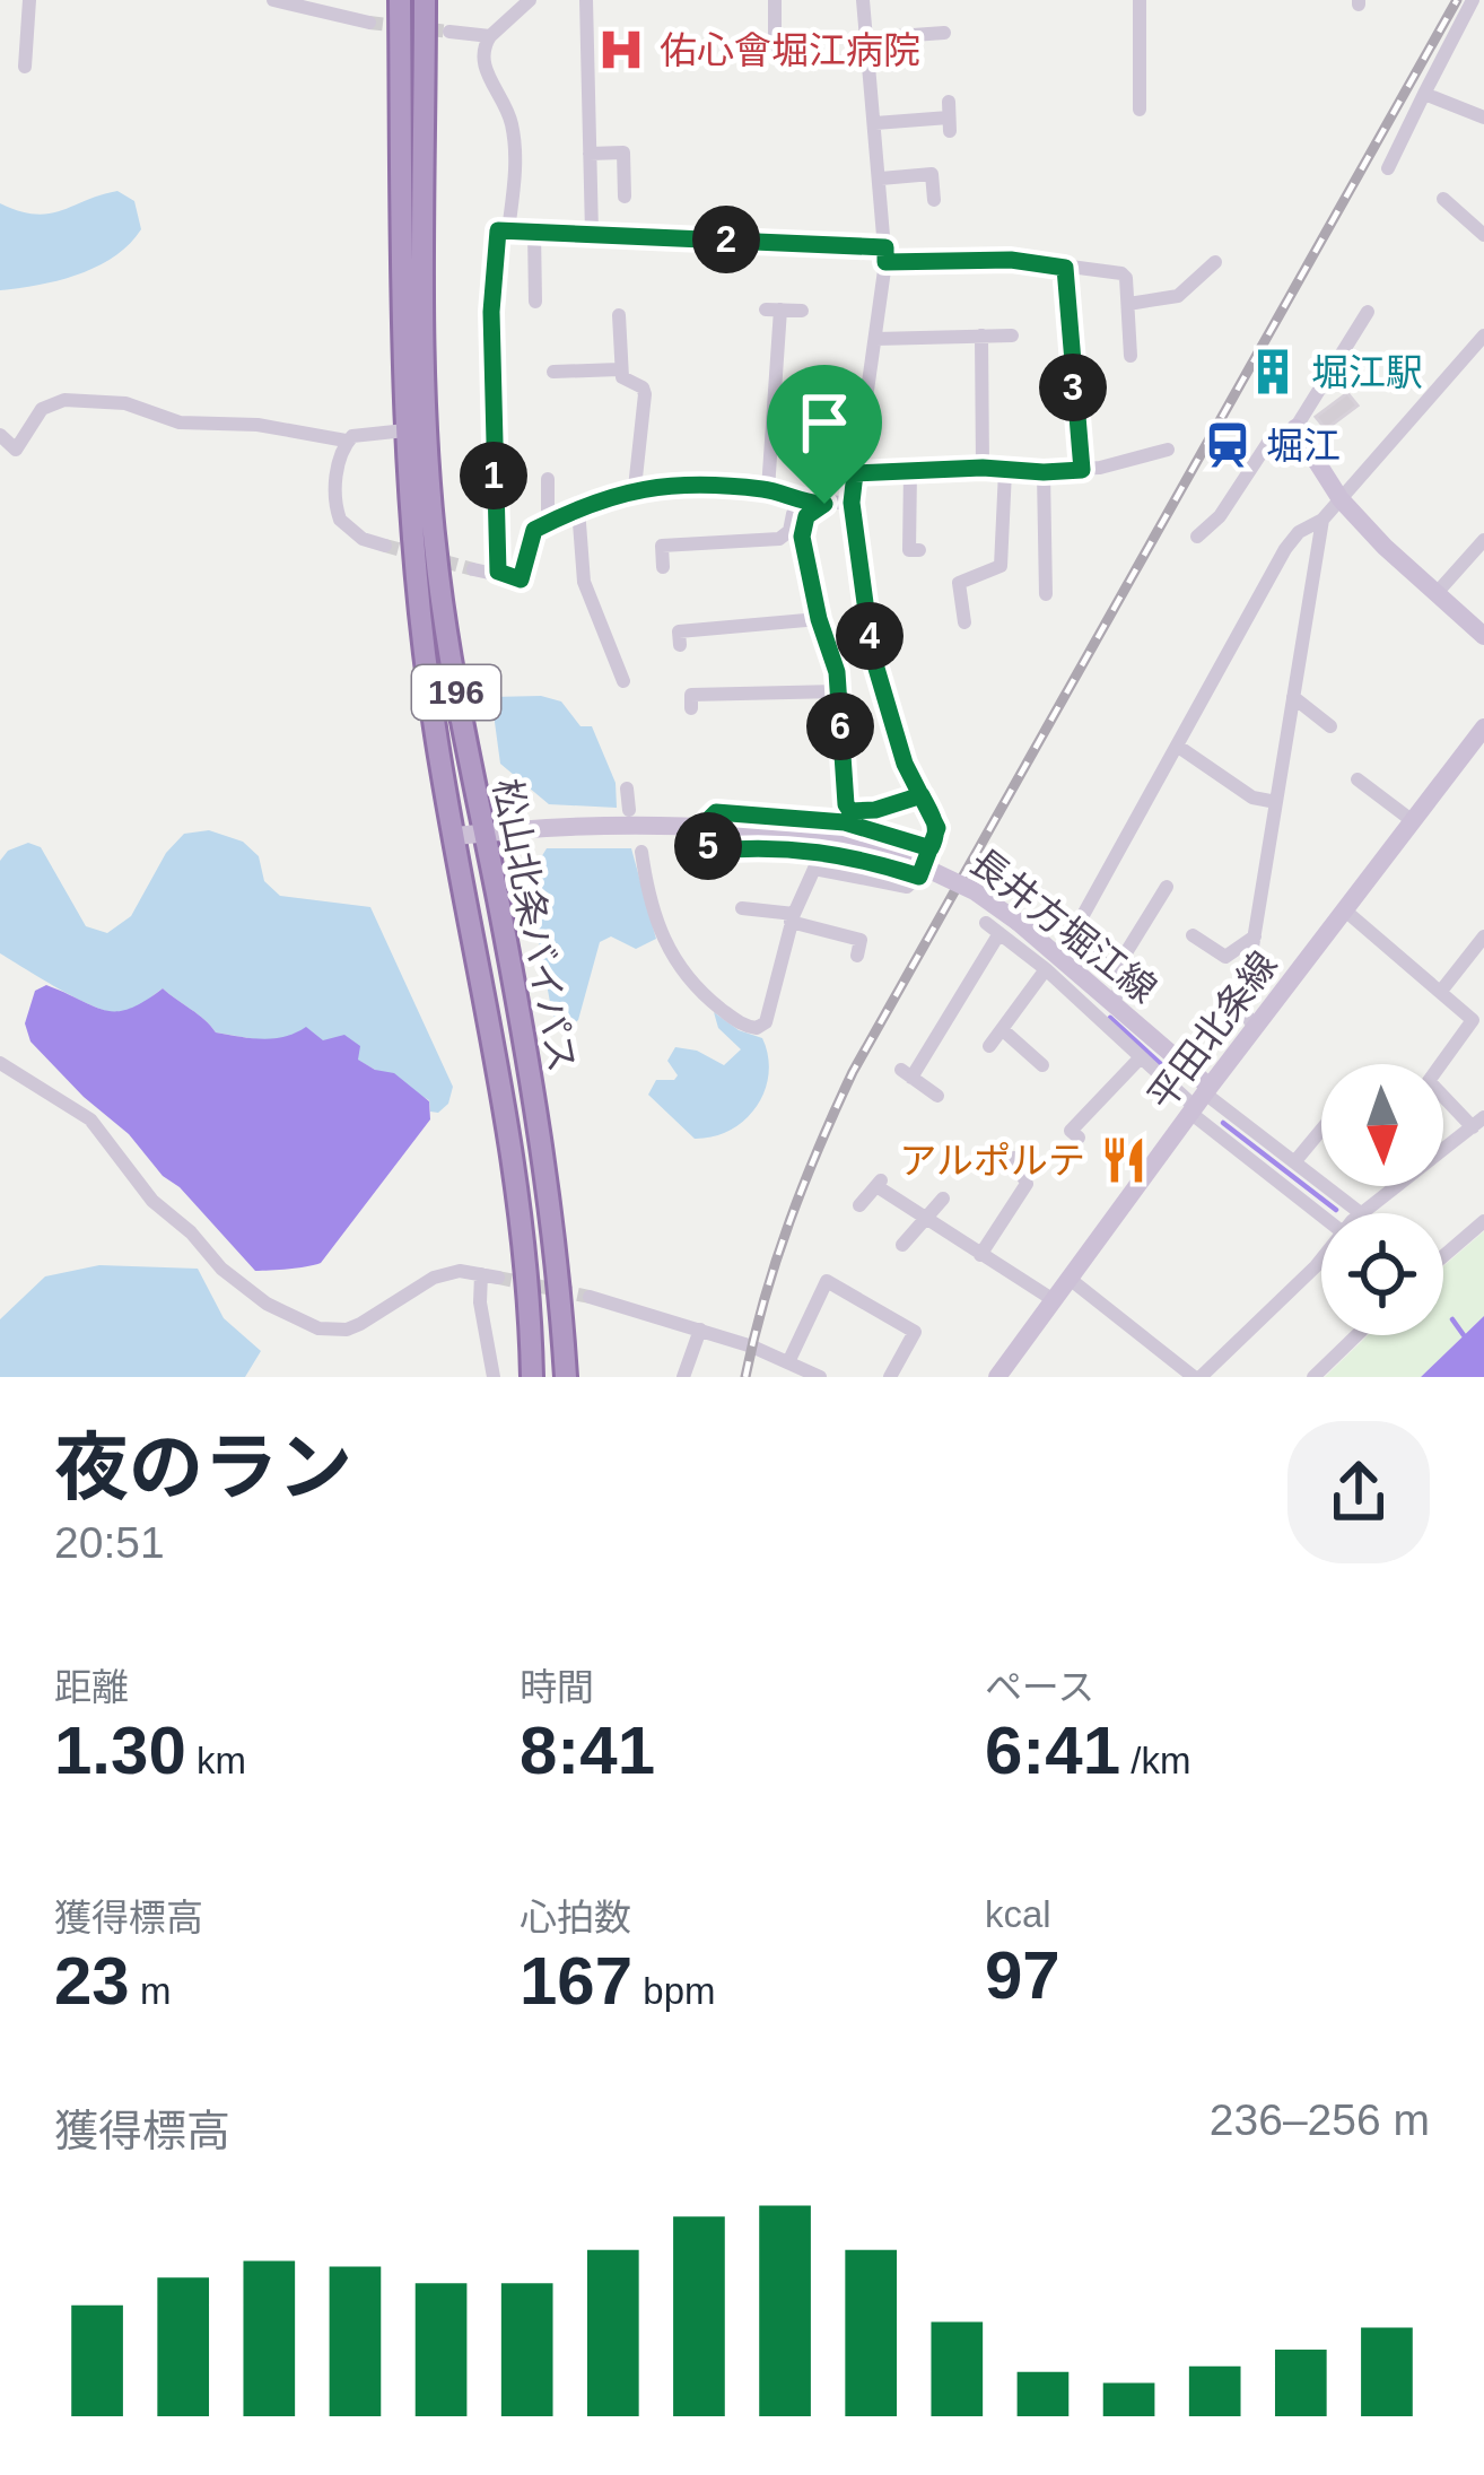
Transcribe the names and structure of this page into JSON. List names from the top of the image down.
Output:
{
  "streets": {
    "highway": ["196", "松山北条バイパス"],
    "main road": ["長井方堀江線", "平田北条線"]
  },
  "crossings": [
    ["松山北条バイパス", "長井方堀江線"],
    ["長井方堀江線", "平田北条線"]
  ],
  "places": {
    "hospital": ["佑心會堀江病院"],
    "building": ["堀江駅"],
    "station": ["堀江"],
    "restaurant": ["アルポルテ"]
  },
  "north": "bottom",
  "page": {
    "pins": [
      "2",
      "3",
      "1",
      "4",
      "6",
      "5"
    ],
    "heading": ["夜のラン", "20:51"],
    "stats": [
      ["距離", "1.30 km"],
      ["時間", "8:41"],
      ["ペース", "6:41 /km"],
      ["獲得標高", "23 m"],
      ["心拍数", "167 bpm"],
      ["kcal", "97"]
    ],
    "chart": ["獲得標高", "236–256 m"]
  }
}
